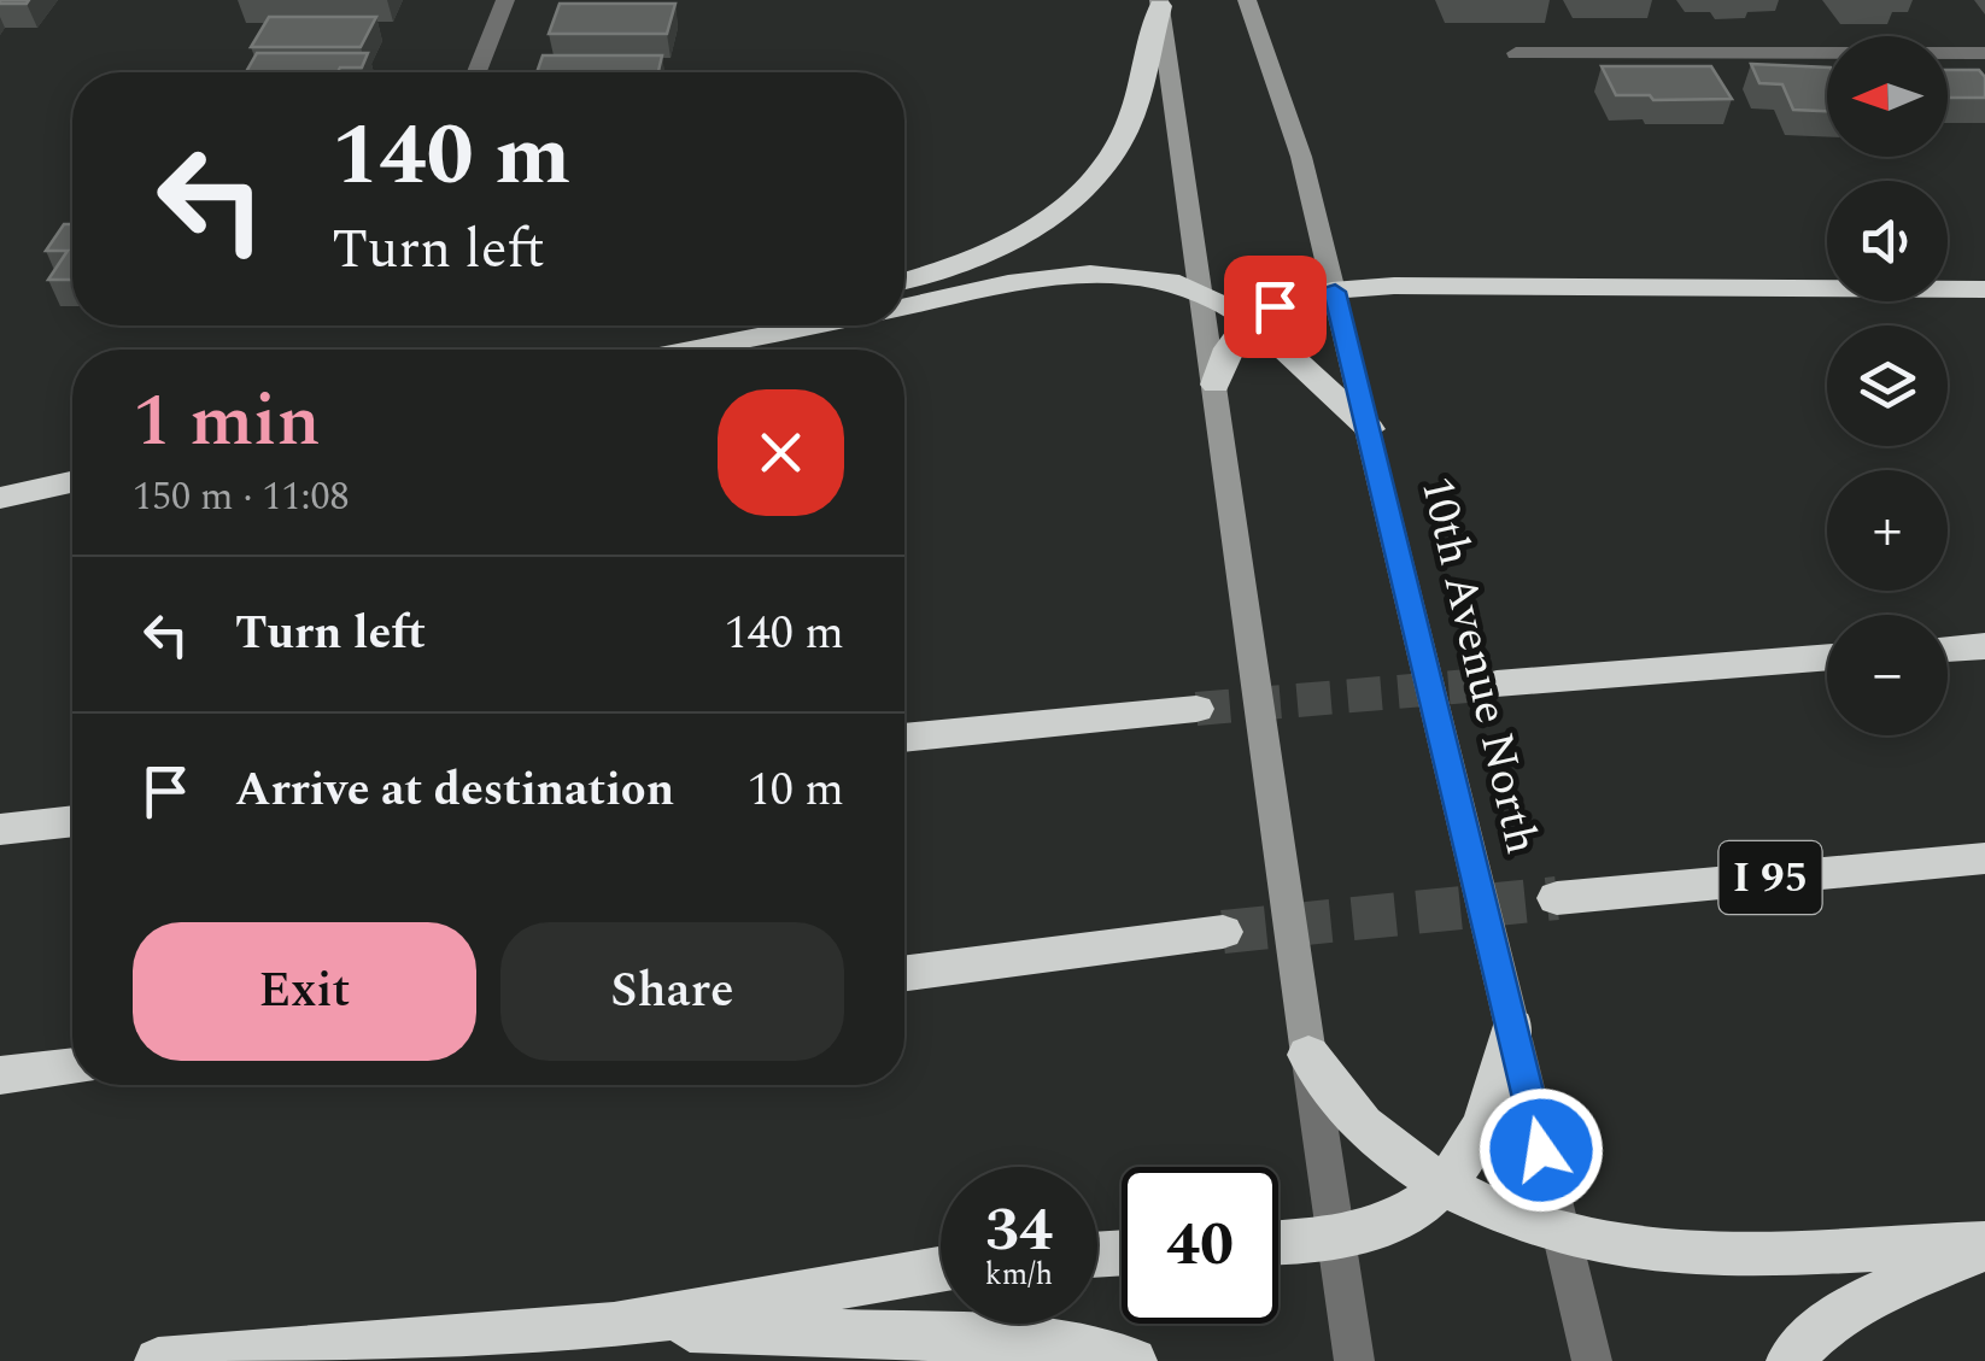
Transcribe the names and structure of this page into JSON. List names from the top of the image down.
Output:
{
  "streets": {
    "highway": ["I 95"],
    "main road": ["10th Avenue North"]
  },
  "north": "left",
  "page": {
    "map_buttons": ["+", "−"],
    "turn": ["140 m", "Turn left"],
    "heading": ["1 min", "150 m · 11:08"],
    "list": [
      {
        "name": "Turn left",
        "value": "140 m"
      },
      {
        "name": "Arrive at destination",
        "value": "10 m"
      }
    ],
    "buttons": ["Exit", "Share"],
    "speed": "34 km/h",
    "limit": "40"
  }
}
